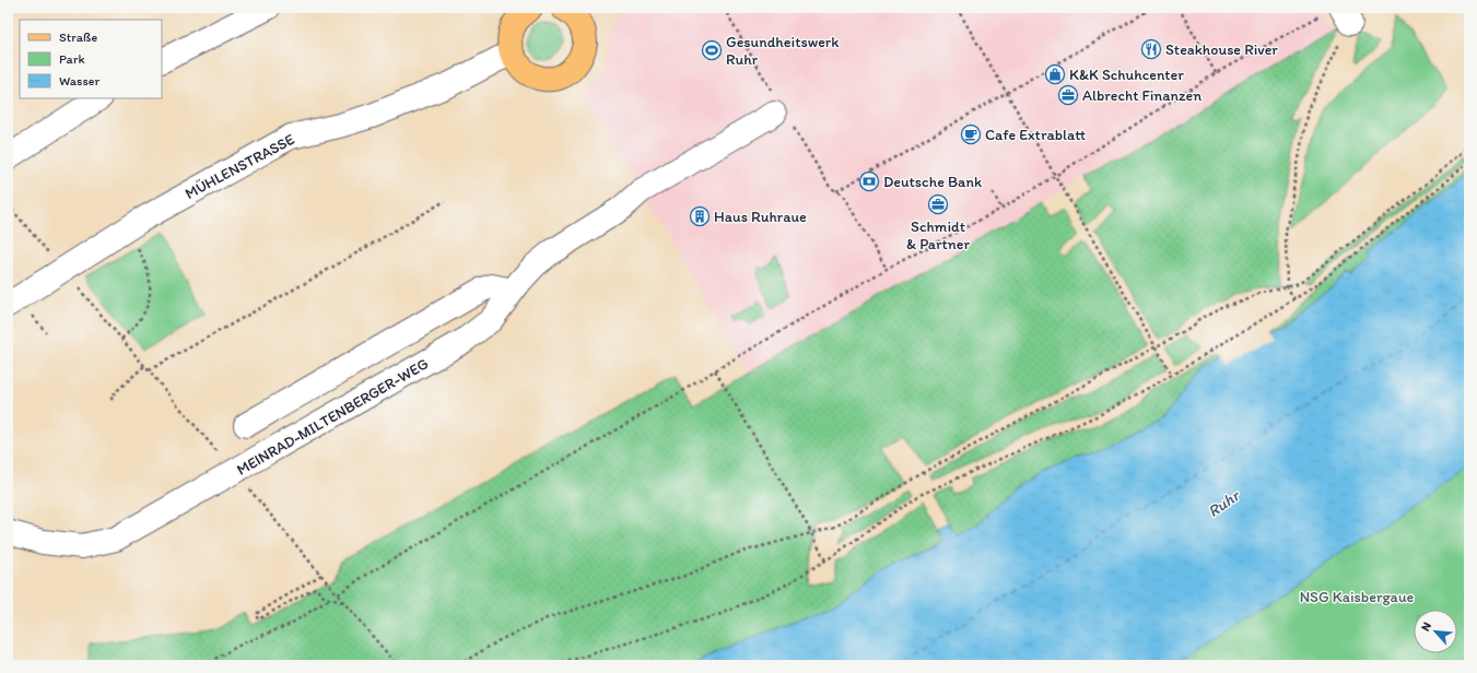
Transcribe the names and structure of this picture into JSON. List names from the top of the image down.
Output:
{
  "streets": {
    "street": ["MÜHLENSTRASSE", "MEINRAD-MILTENBERGER-WEG"]
  },
  "water": ["Ruhr"],
  "parks": ["NSG Kaisbergaue"],
  "places": {
    "restaurant": ["Steakhouse River"],
    "sports": ["Gesundheitswerk Ruhr"],
    "shop": ["K&K Schuhcenter"],
    "office": ["Albrecht Finanzen", "Schmidt & Partner"],
    "cafe": ["Cafe Extrablatt"],
    "bank": ["Deutsche Bank"],
    "building": ["Haus Ruhraue"]
  },
  "legend": ["Straße", "Park", "Wasser"],
  "north": "top left"
}
